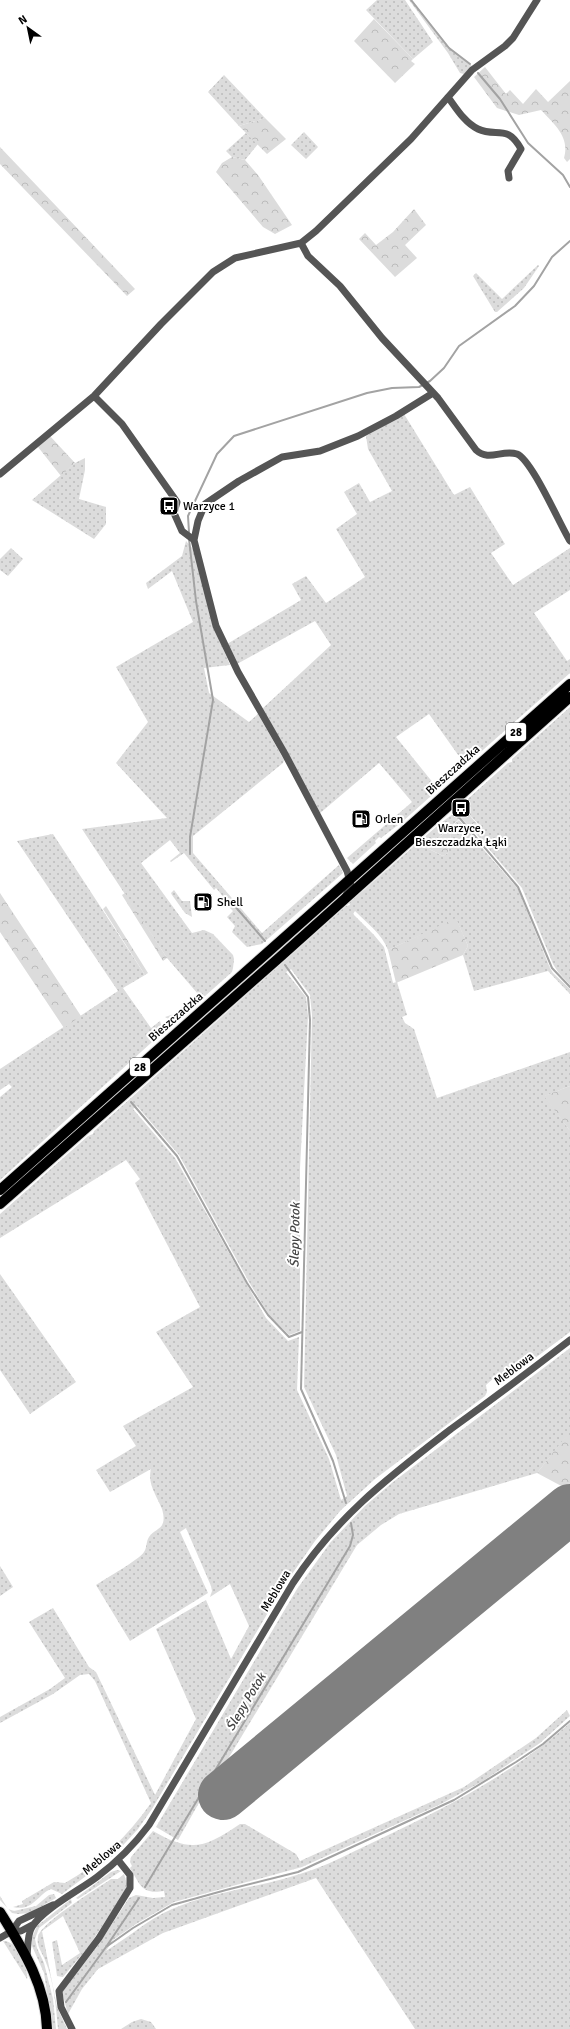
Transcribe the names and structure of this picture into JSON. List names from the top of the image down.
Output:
{
  "streets": {
    "main road": ["28", "Bieszczadzka"],
    "street": ["Meblowa"]
  },
  "water": ["Ślepy Potok"],
  "places": {
    "bus stop": ["Warzyce 1", "Warzyce, Bieszczadzka Łąki"],
    "fuel station": ["Orlen", "Shell"]
  },
  "north": "top left"
}
